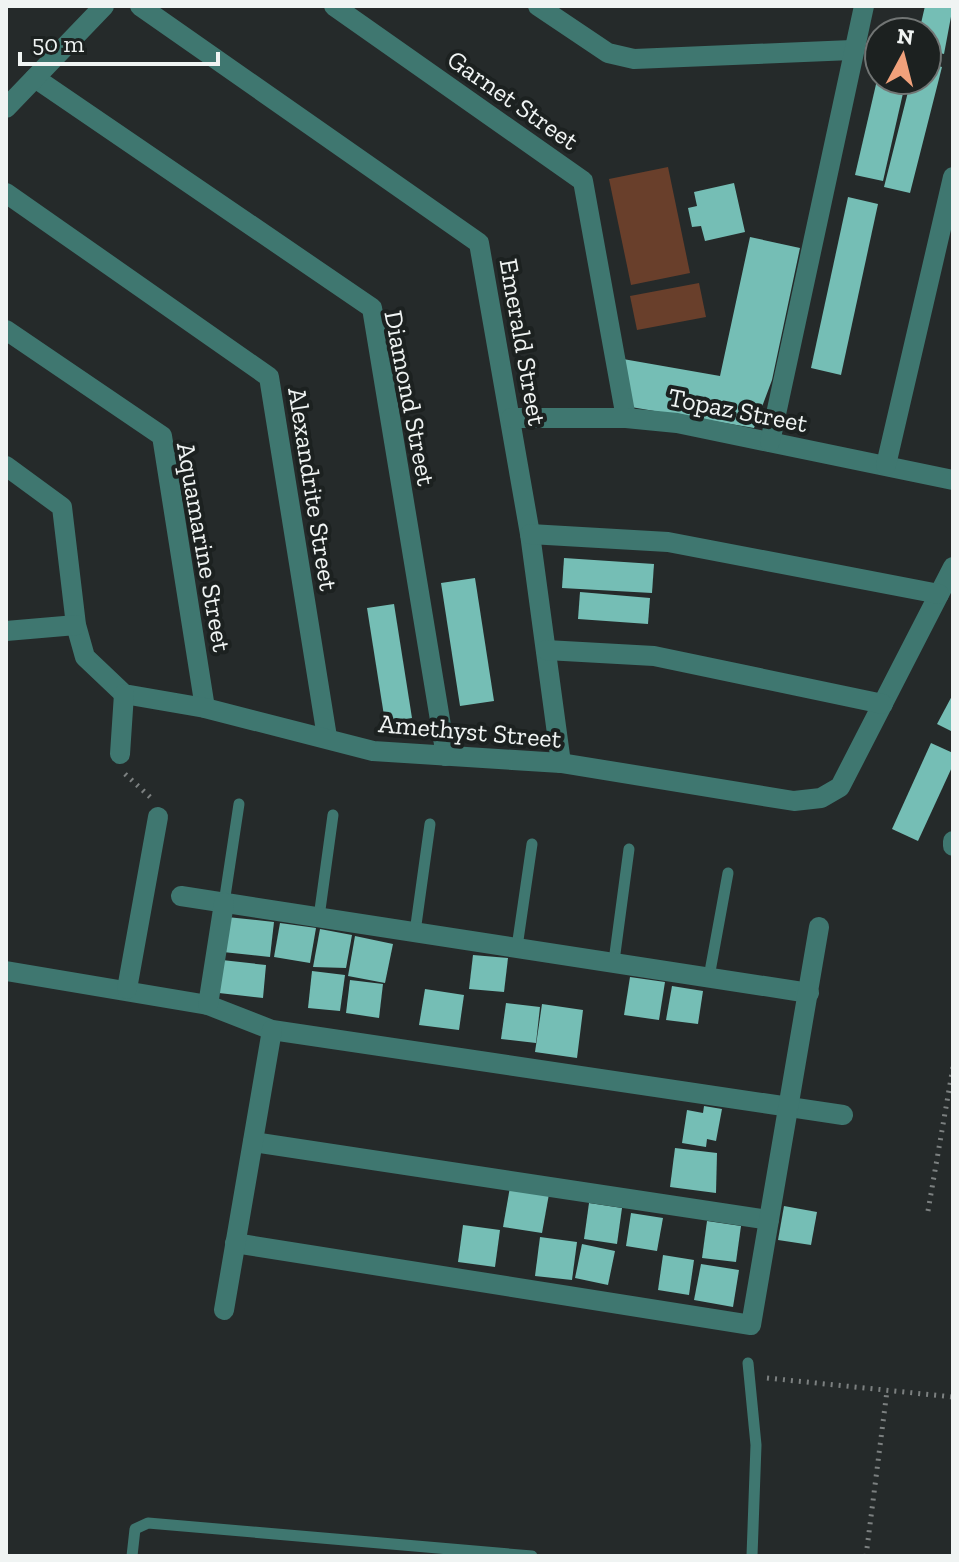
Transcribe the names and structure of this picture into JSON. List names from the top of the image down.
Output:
{
  "streets": {
    "street": [
      "Garnet Street",
      "Emerald Street",
      "Diamond Street",
      "Topaz Street",
      "Alexandrite Street",
      "Aquamarine Street",
      "Amethyst Street"
    ]
  },
  "crossings": [
    ["Garnet Street", "Topaz Street"],
    ["Emerald Street", "Topaz Street"],
    ["Emerald Street", "Amethyst Street"],
    ["Diamond Street", "Amethyst Street"],
    ["Alexandrite Street", "Amethyst Street"],
    ["Aquamarine Street", "Amethyst Street"]
  ],
  "scale_bar": "50 m",
  "north": "top"
}
